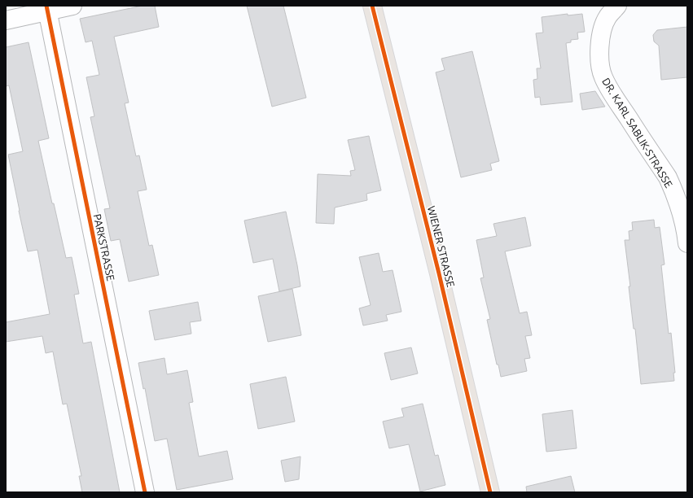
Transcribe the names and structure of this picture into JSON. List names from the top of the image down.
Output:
{
  "streets": {
    "main road": ["WIENER STRASSE"],
    "street": ["DR. KARL SABLIK-STRASSE", "PARKSTRASSE"]
  }
}
